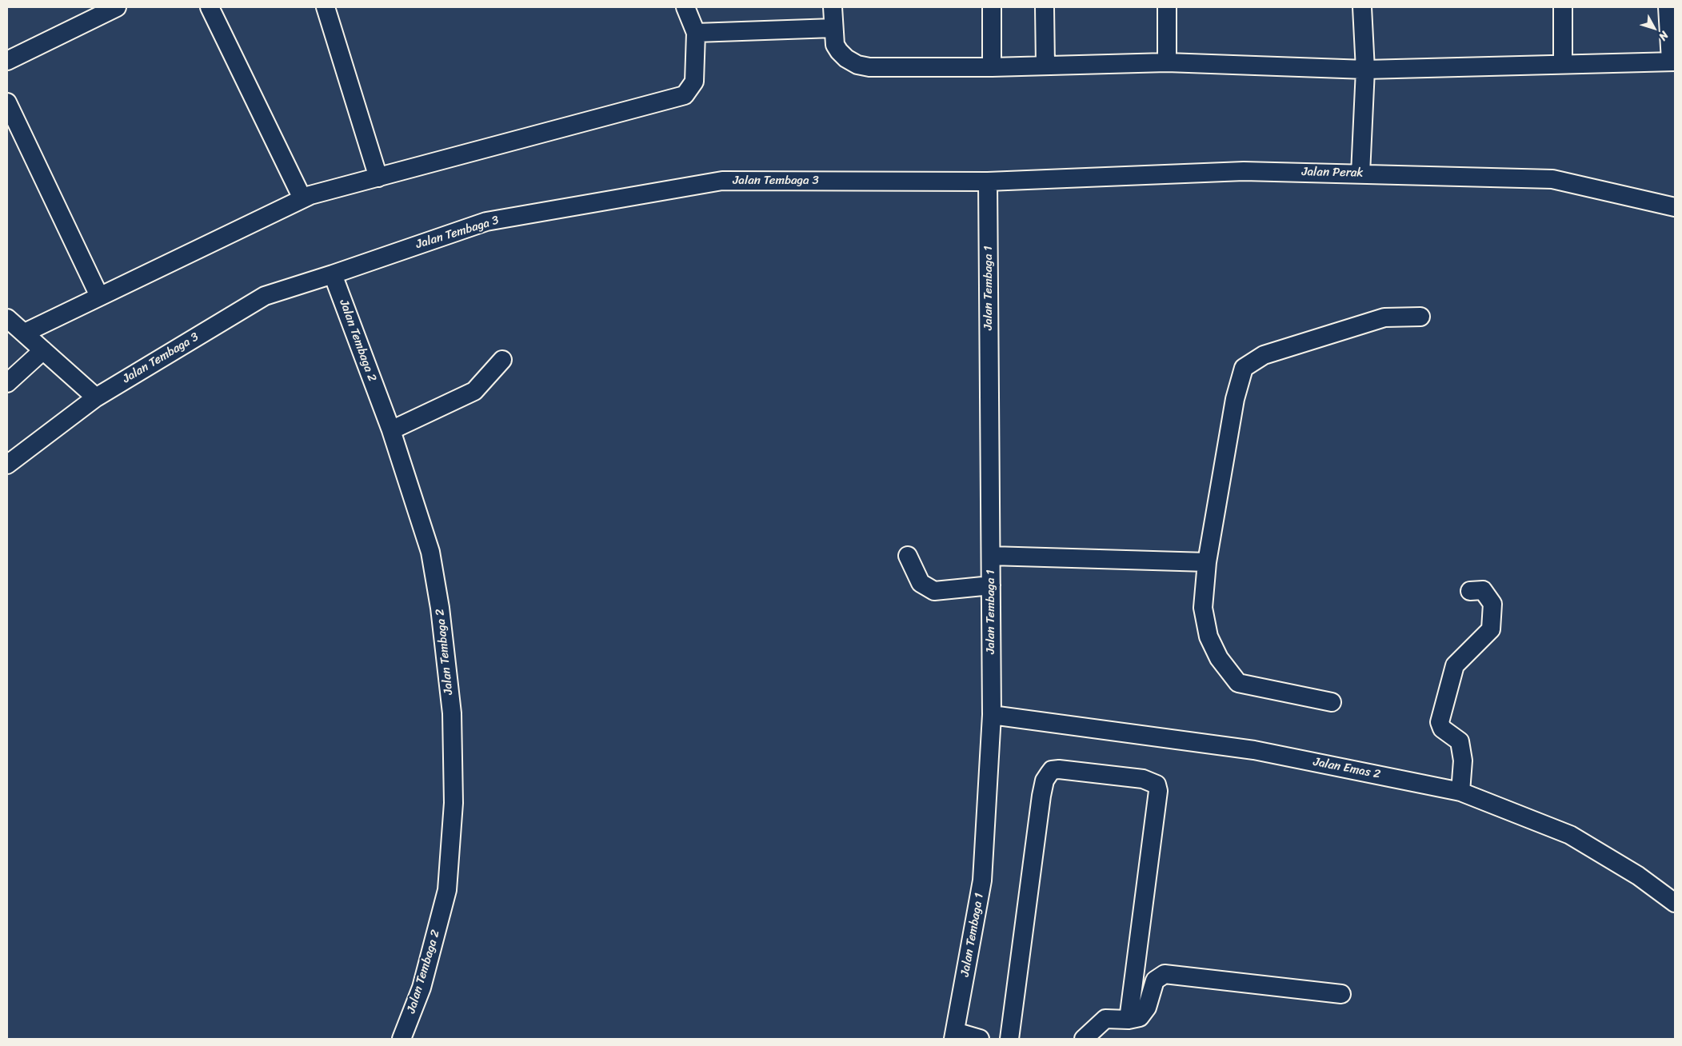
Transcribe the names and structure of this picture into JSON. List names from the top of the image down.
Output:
{
  "streets": {
    "street": [
      "Jalan Perak",
      "Jalan Tembaga 3",
      "Jalan Tembaga 1",
      "Jalan Tembaga 2",
      "Jalan Emas 2"
    ]
  },
  "crossings": [
    ["Jalan Perak", "Jalan Tembaga 3"],
    ["Jalan Perak", "Jalan Tembaga 1"],
    ["Jalan Tembaga 3", "Jalan Tembaga 1"],
    ["Jalan Tembaga 3", "Jalan Tembaga 2"],
    ["Jalan Tembaga 1", "Jalan Emas 2"]
  ],
  "north": "bottom right"
}
